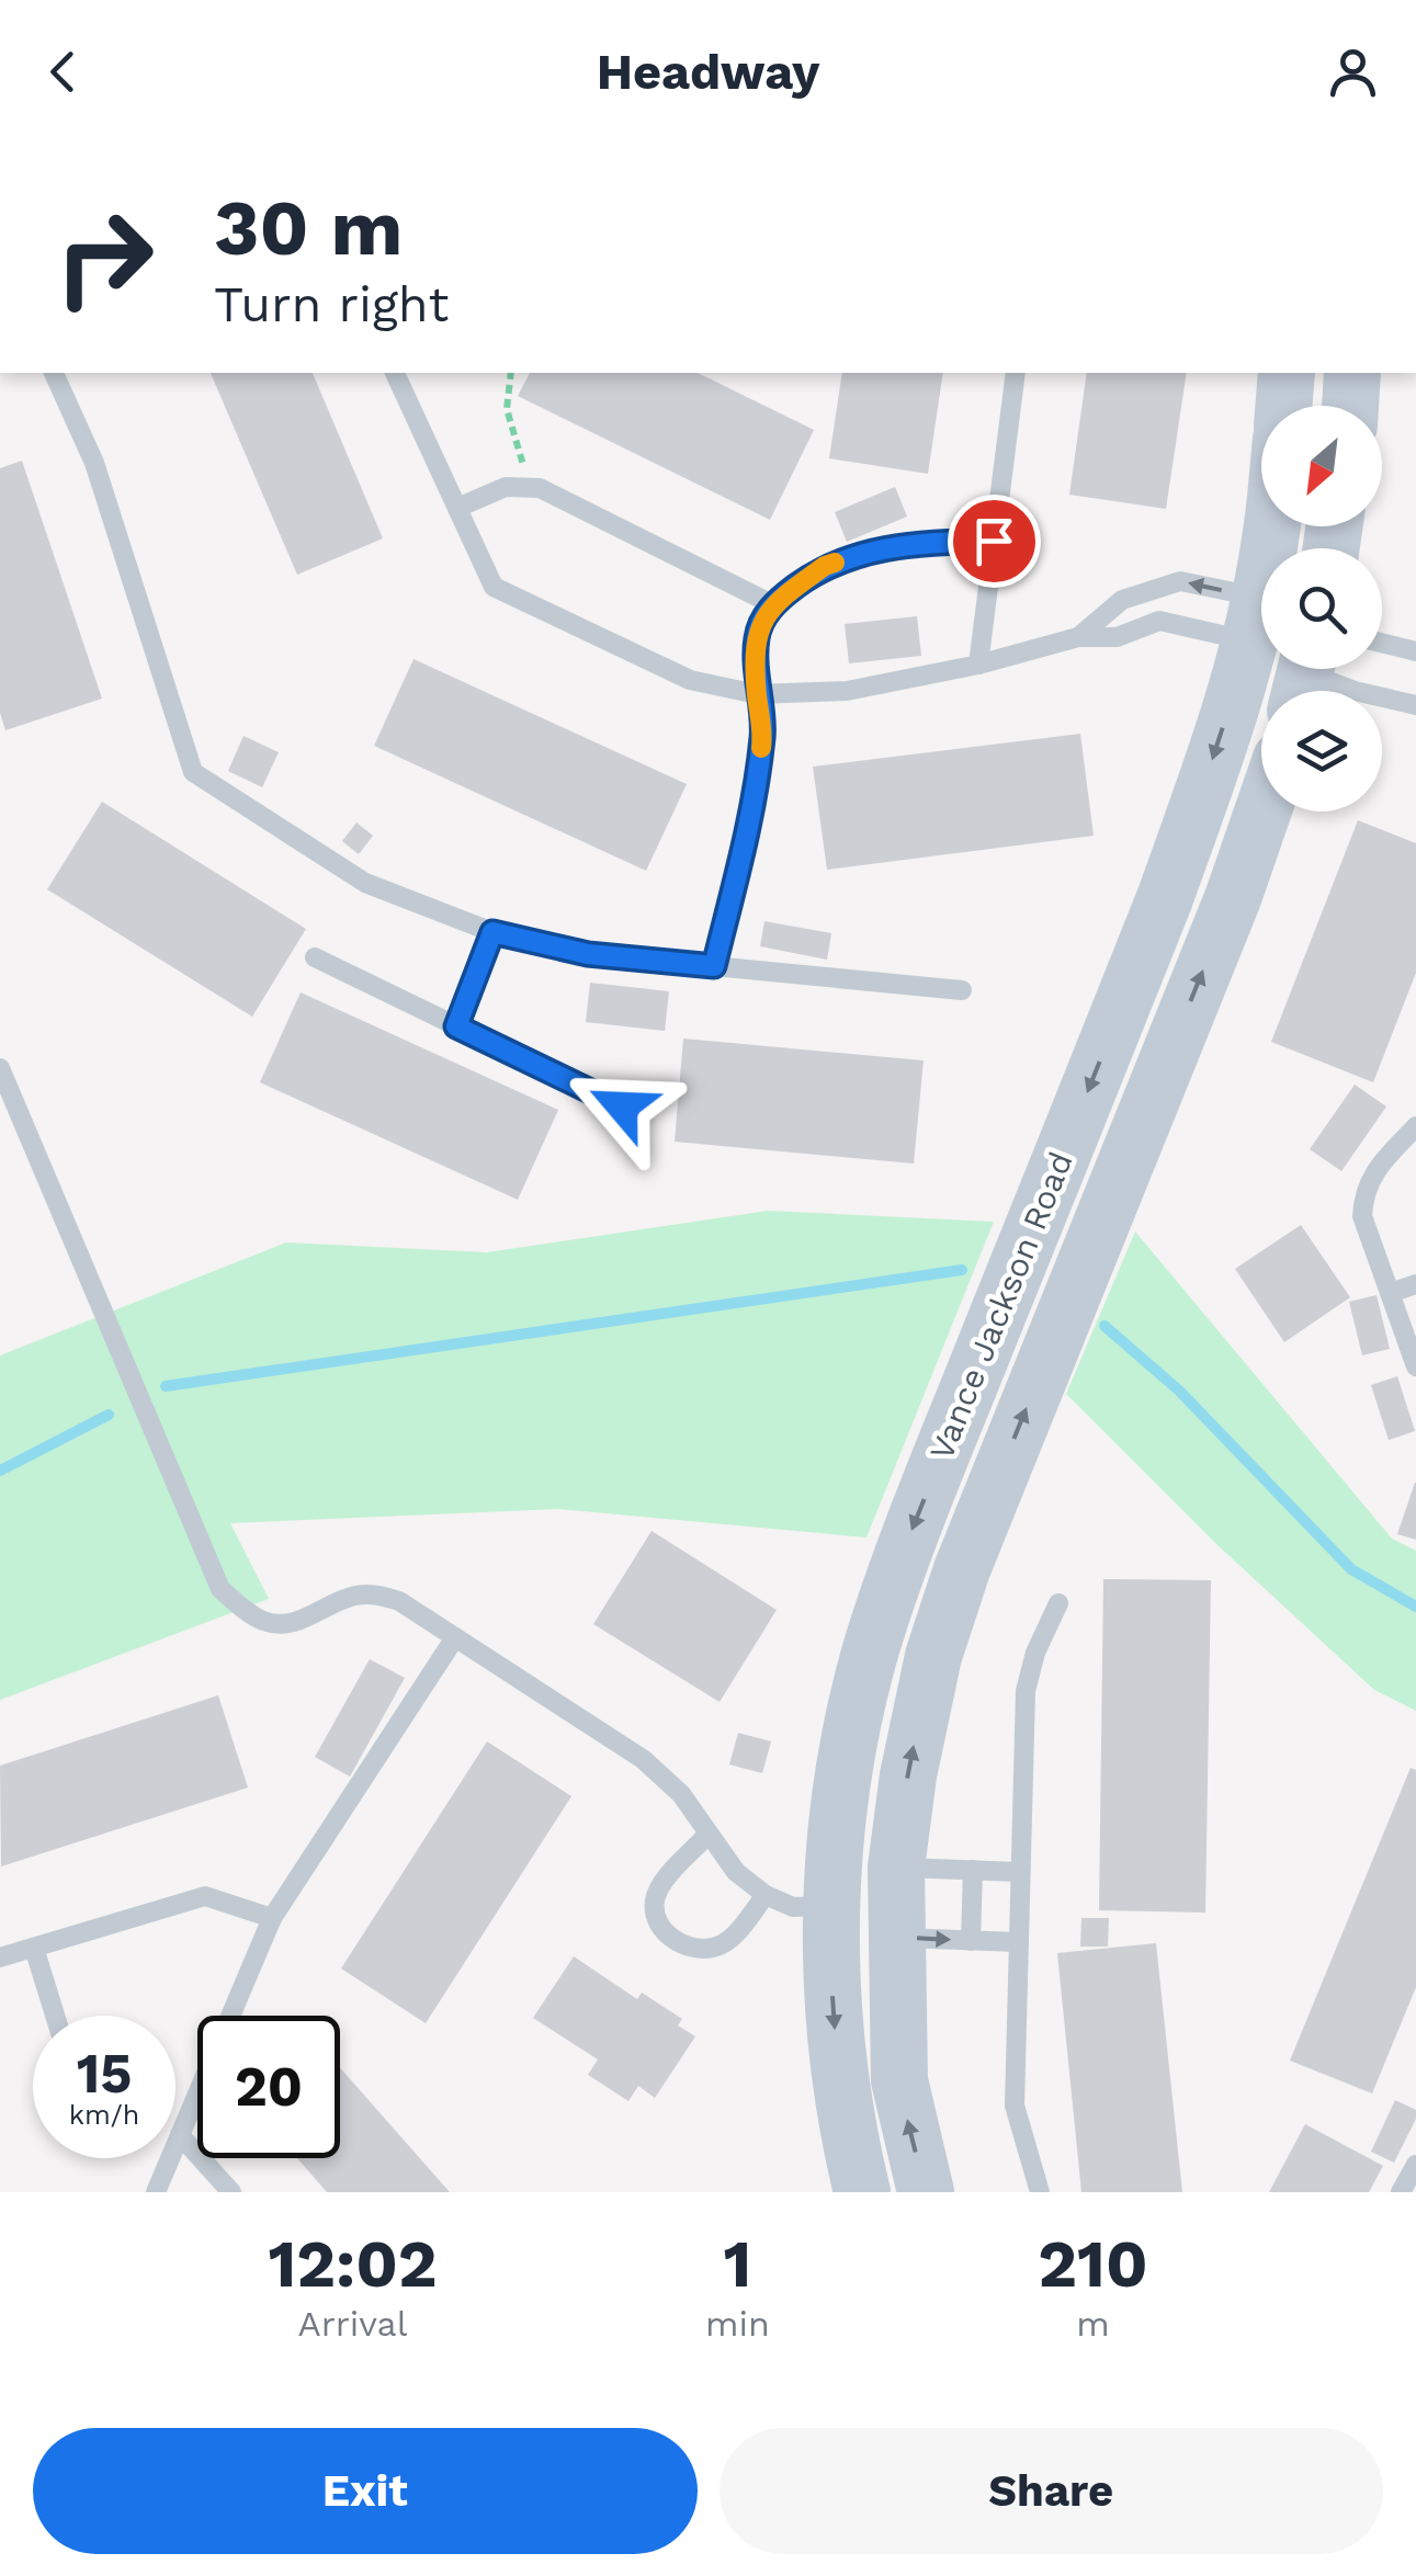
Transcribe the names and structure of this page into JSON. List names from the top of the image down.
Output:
{
  "streets": {
    "main road": ["Vance Jackson Road"]
  },
  "north": "bottom left",
  "page": {
    "header": "Headway",
    "turn": ["30 m", "Turn right"],
    "speed": "15 km/h",
    "limit": "20",
    "eta": [
      "12:02",
      "Arrival",
      "1",
      "min",
      "210",
      "m"
    ],
    "buttons": ["Exit", "Share"]
  }
}
